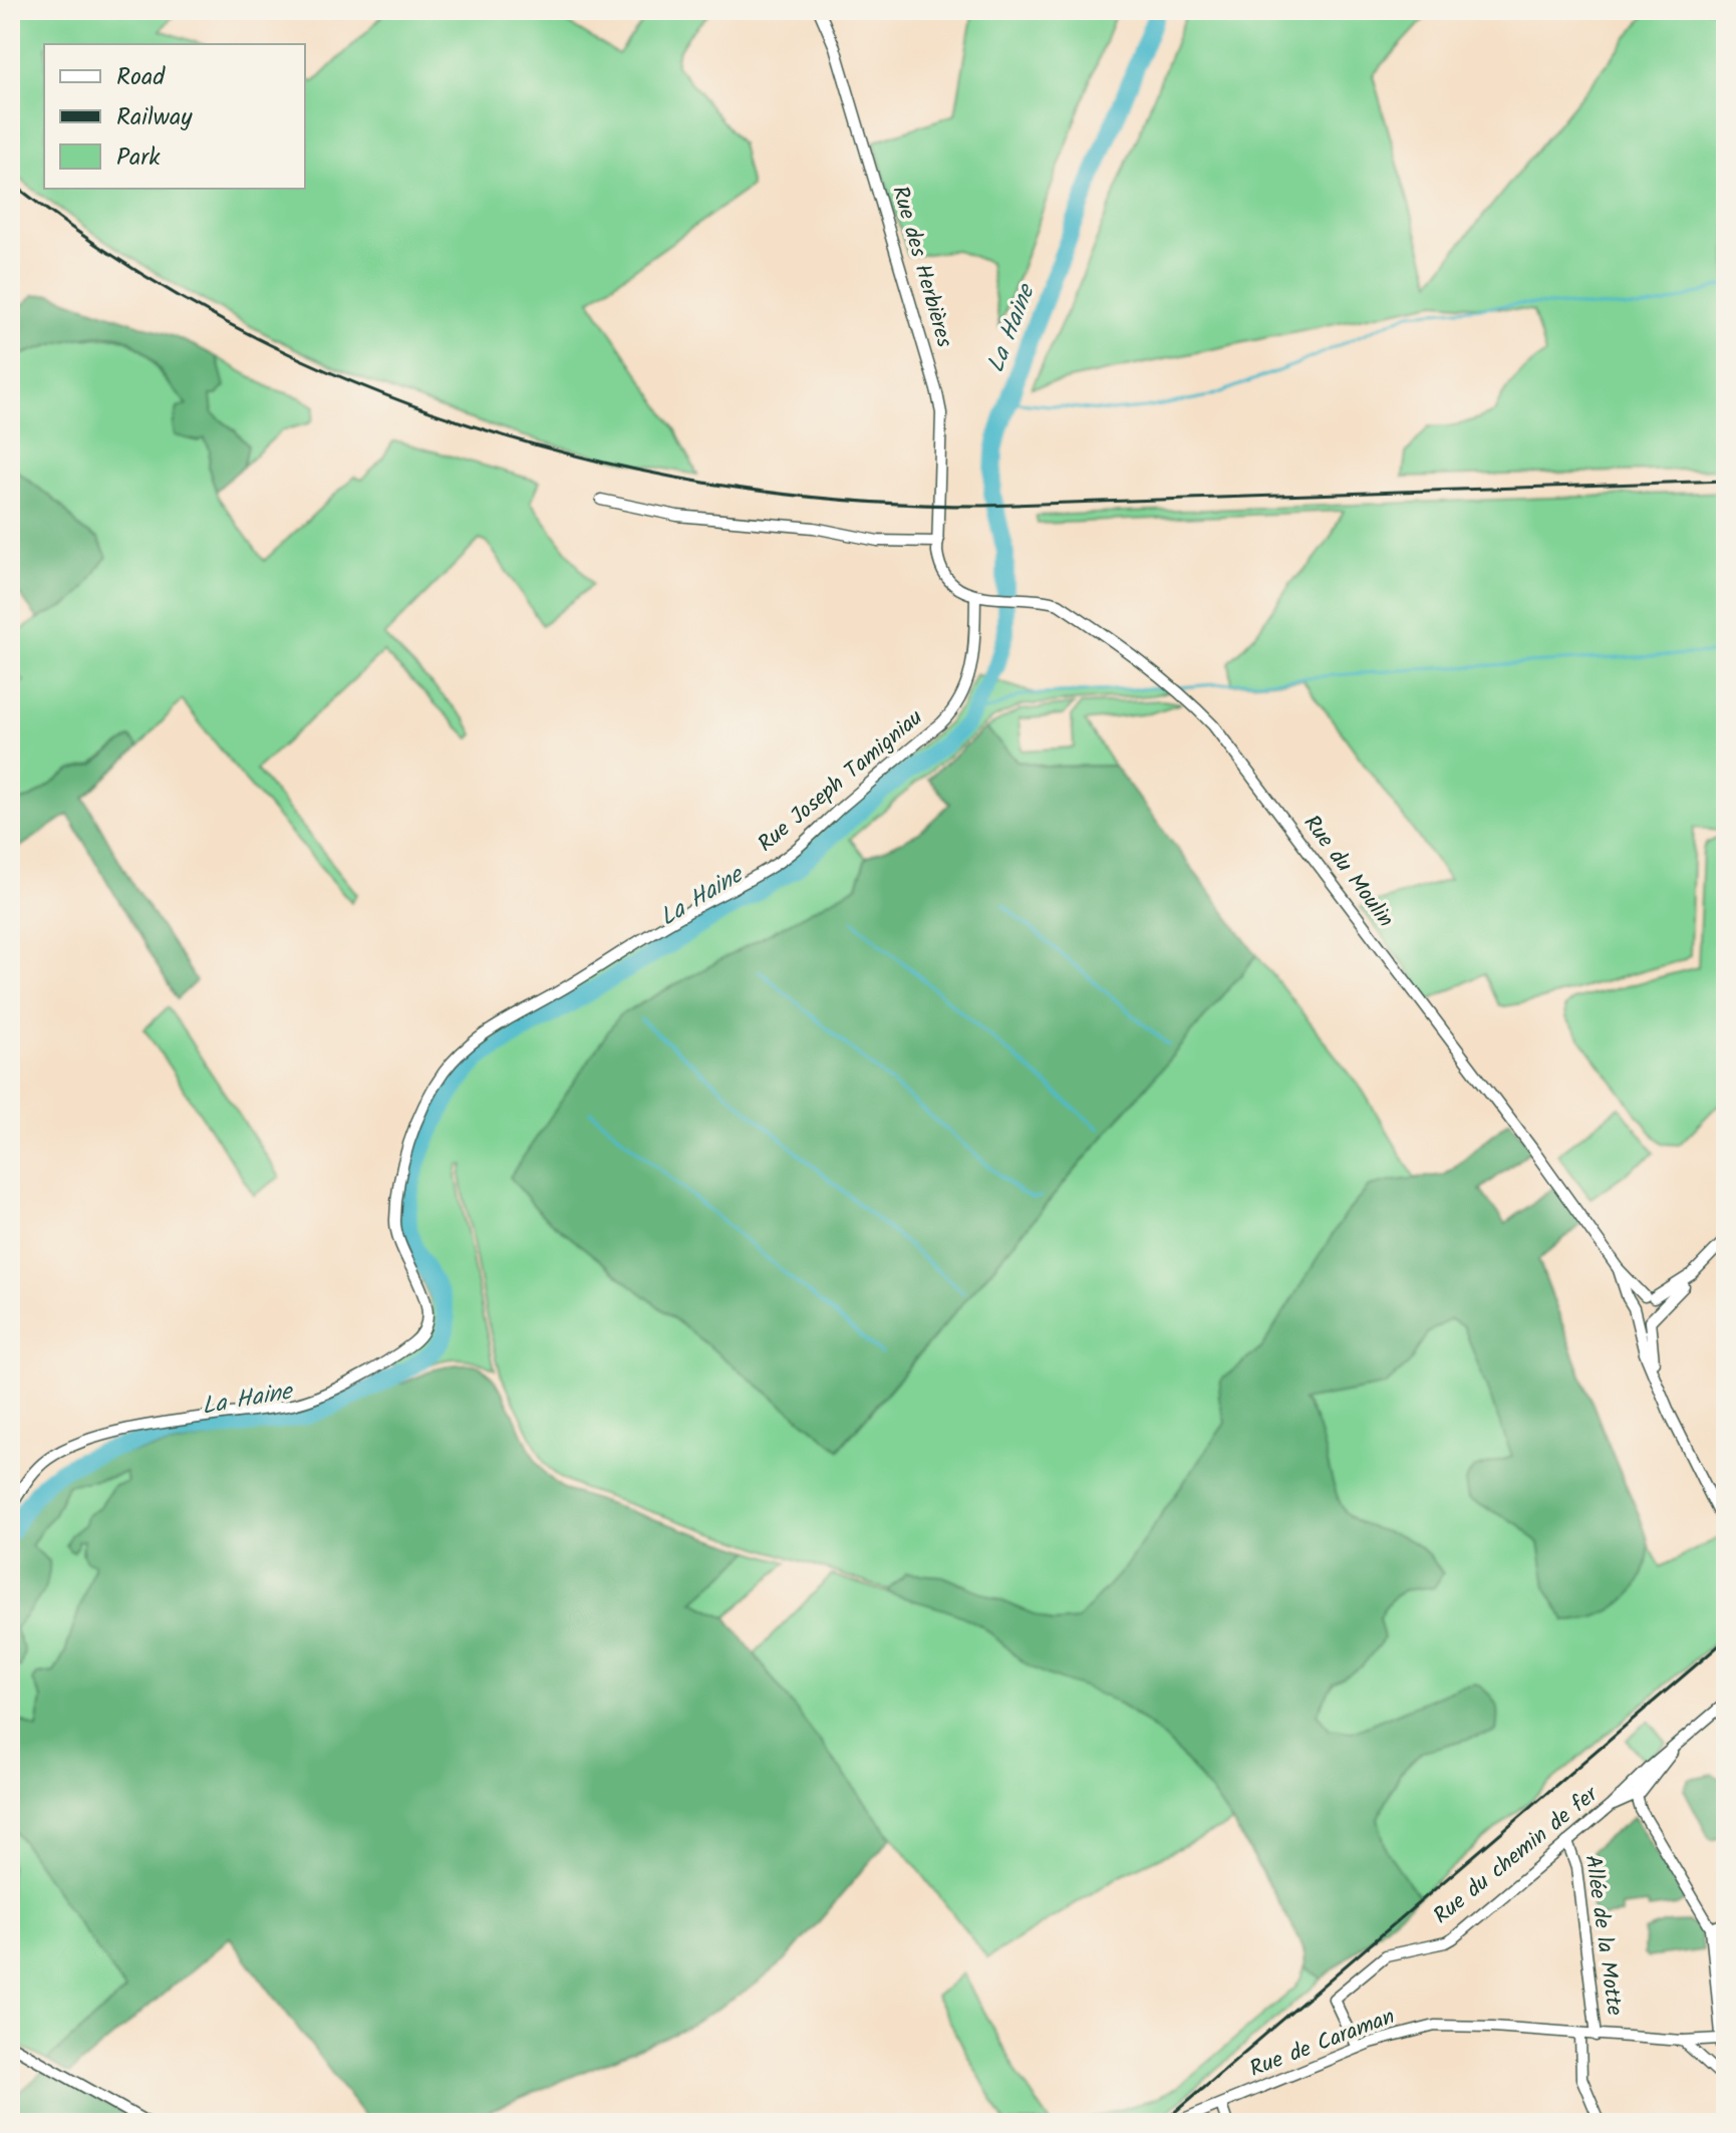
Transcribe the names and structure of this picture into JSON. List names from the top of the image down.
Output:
{
  "streets": {
    "street": [
      "Rue des Herbières",
      "Rue Joseph Tamigniau",
      "Rue du Moulin",
      "Rue du chemin de fer",
      "Allée de la Motte",
      "Rue de Caraman"
    ]
  },
  "crossings": [
    ["Rue Joseph Tamigniau", "Rue du Moulin"],
    ["Rue du chemin de fer", "Allée de la Motte"],
    ["Rue du chemin de fer", "Rue de Caraman"],
    ["Allée de la Motte", "Rue de Caraman"]
  ],
  "water": ["La Haine"],
  "legend": ["Road", "Railway", "Park"]
}
